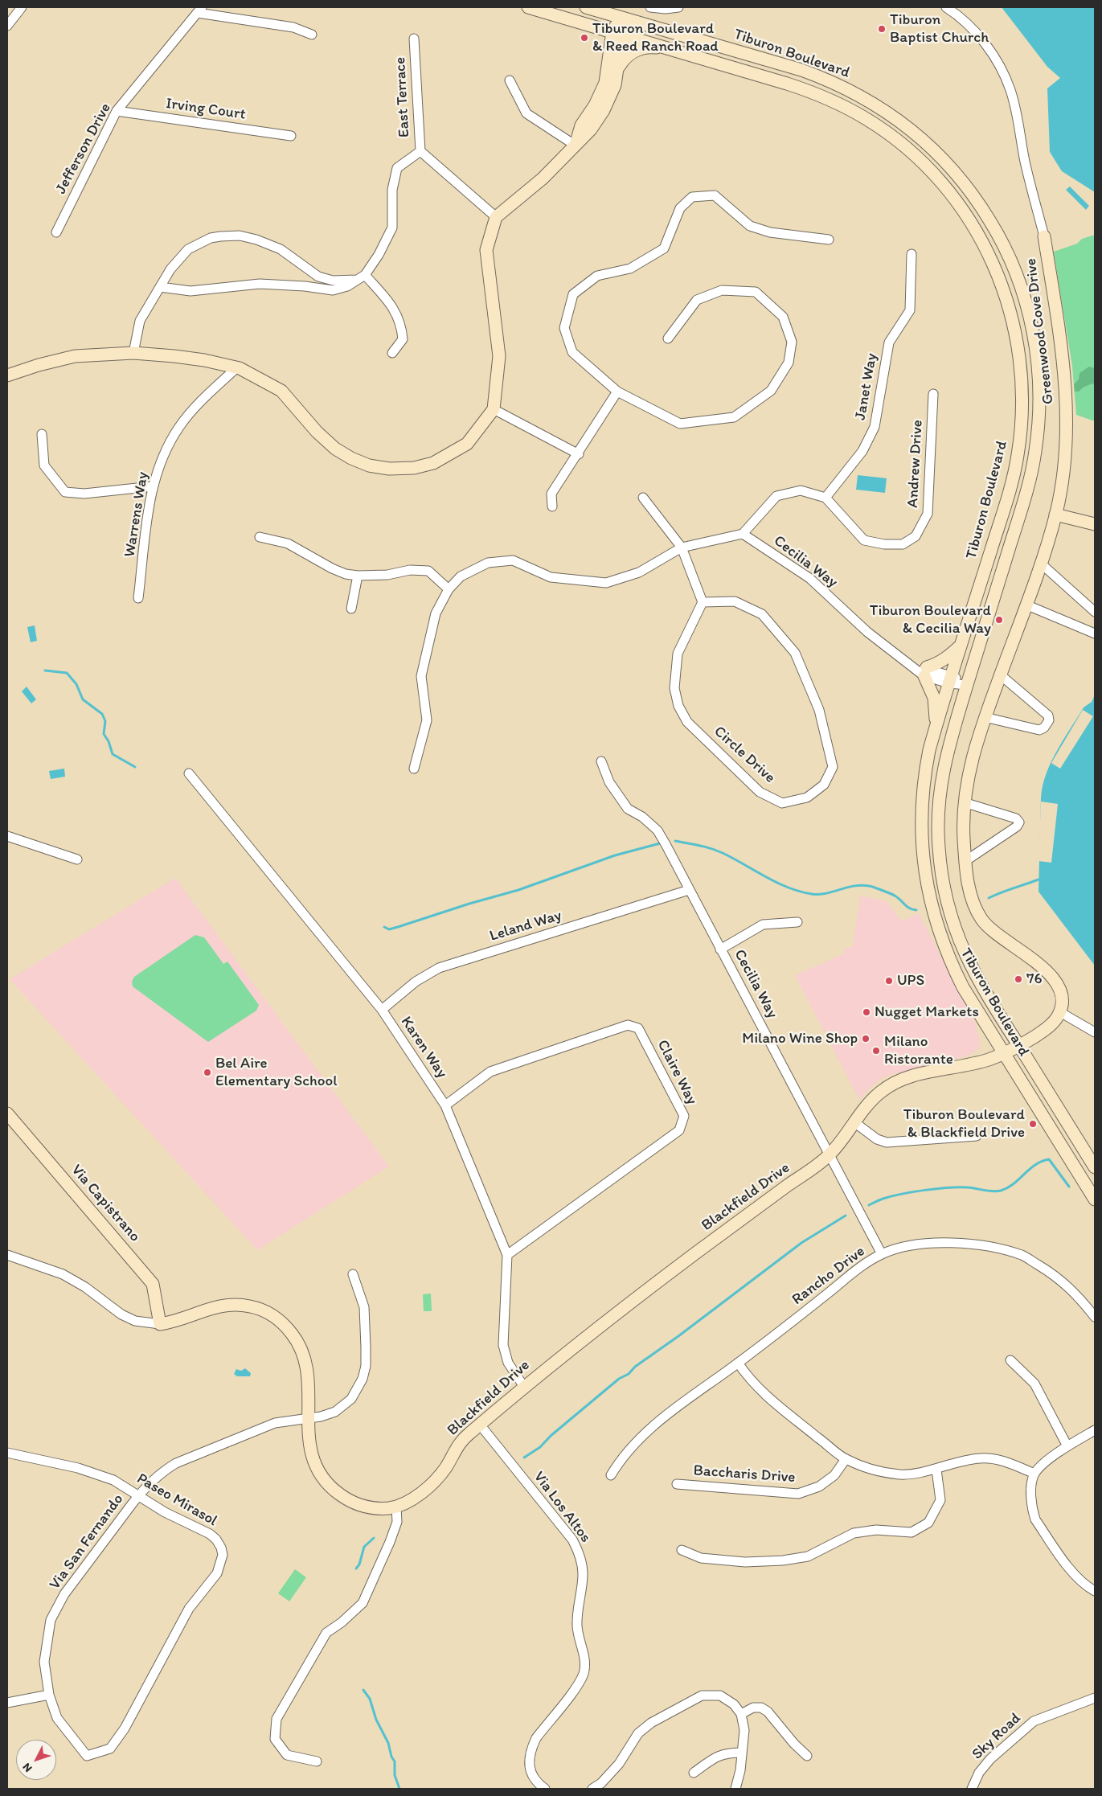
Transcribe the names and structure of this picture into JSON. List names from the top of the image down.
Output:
{
  "streets": {
    "street": [
      "Tiburon Boulevard",
      "East Terrace",
      "Irving Court",
      "Jefferson Drive",
      "Greenwood Cove Drive",
      "Janet Way",
      "Andrew Drive",
      "Warrens Way",
      "Cecilia Way",
      "Circle Drive",
      "Leland Way",
      "Karen Way",
      "Claire Way",
      "Blackfield Drive",
      "Via Capistrano",
      "Rancho Drive",
      "Baccharis Drive",
      "Paseo Mirasol",
      "Via Los Altos",
      "Via San Fernando",
      "Sky Road"
    ]
  },
  "crossings": [
    ["Tiburon Boulevard", "Cecilia Way"],
    ["Tiburon Boulevard", "Blackfield Drive"],
    ["Irving Court", "Jefferson Drive"],
    ["Janet Way", "Andrew Drive"],
    ["Cecilia Way", "Leland Way"],
    ["Cecilia Way", "Blackfield Drive"],
    ["Cecilia Way", "Rancho Drive"],
    ["Leland Way", "Karen Way"],
    ["Karen Way", "Claire Way"],
    ["Karen Way", "Blackfield Drive"],
    ["Blackfield Drive", "Via Capistrano"],
    ["Blackfield Drive", "Via Los Altos"],
    ["Blackfield Drive", "Via San Fernando"],
    ["Paseo Mirasol", "Via San Fernando"]
  ],
  "places": [
    "Tiburon Baptist Church",
    "Tiburon Boulevard & Reed Ranch Road",
    "Tiburon Boulevard & Cecilia Way",
    "76",
    "UPS",
    "Nugget Markets",
    "Milano Wine Shop",
    "Milano Ristorante",
    "Bel Aire Elementary School",
    "Tiburon Boulevard & Blackfield Drive"
  ],
  "north": "bottom left"
}
